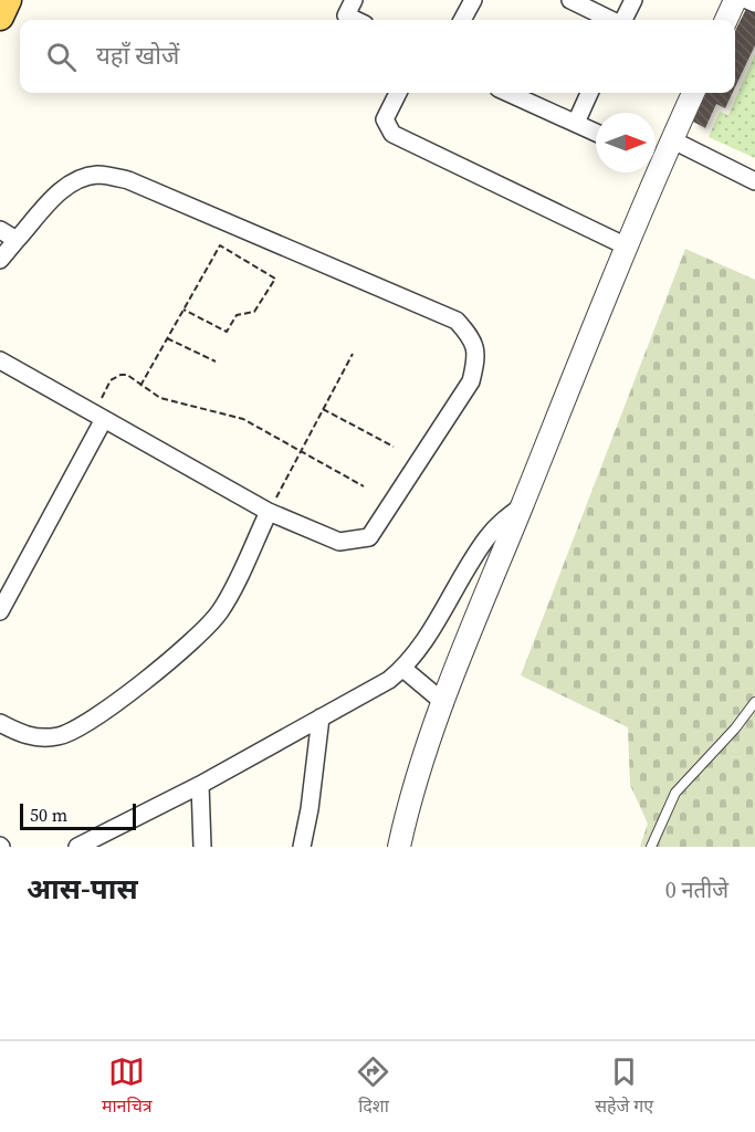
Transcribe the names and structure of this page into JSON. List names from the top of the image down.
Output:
{
  "scale_bar": "50 m",
  "north": "right",
  "page": {
    "search": "यहाँ खोजें",
    "scale": "50 m",
    "heading": ["आस-पास", "0 नतीजे"],
    "nav": ["मानचित्र", "दिशा", "सहेजे गए"]
  }
}
